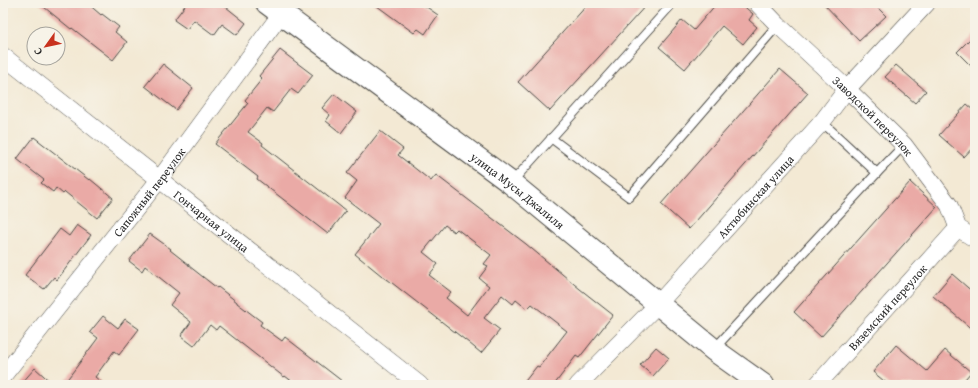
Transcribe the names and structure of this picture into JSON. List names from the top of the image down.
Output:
{
  "streets": {
    "street": [
      "Заводской переулок",
      "улица Мусы Джалиля",
      "Сапожный переулок",
      "Актюбинская улица",
      "Гончарная улица",
      "Вяземский переулок"
    ]
  },
  "crossings": [
    ["Заводской переулок", "Актюбинская улица"],
    ["Заводской переулок", "Вяземский переулок"],
    ["улица Мусы Джалиля", "Сапожный переулок"],
    ["улица Мусы Джалиля", "Актюбинская улица"],
    ["Сапожный переулок", "Гончарная улица"]
  ],
  "north": "bottom left"
}
